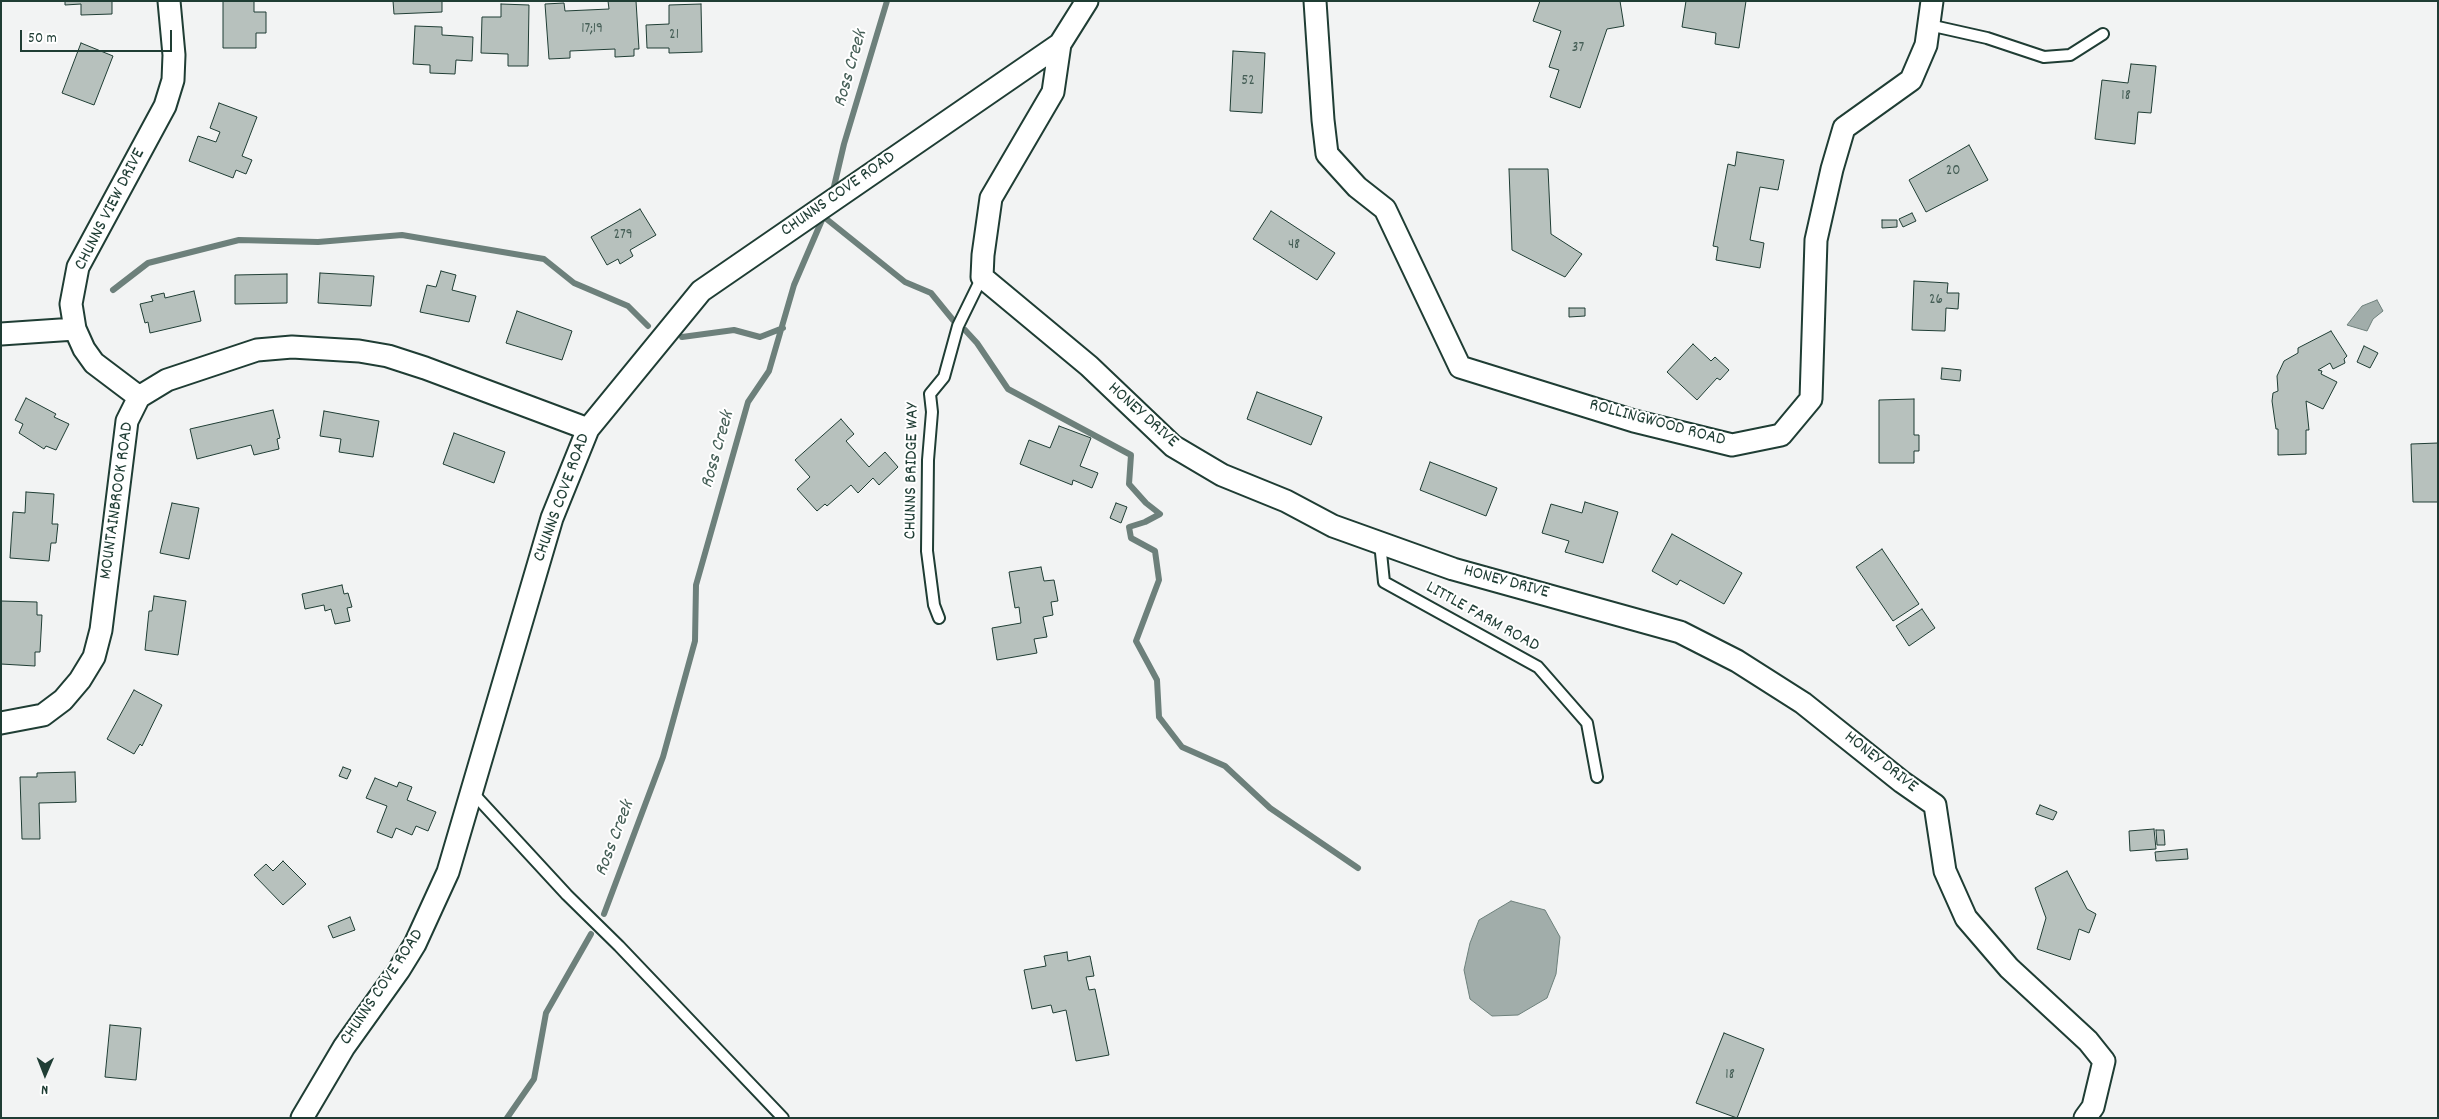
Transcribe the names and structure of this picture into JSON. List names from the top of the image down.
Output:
{
  "streets": {
    "street": [
      "CHUNNS COVE ROAD",
      "CHUNNS VIEW DRIVE",
      "HONEY DRIVE",
      "ROLLINGWOOD ROAD",
      "MOUNTAINBROOK ROAD"
    ],
    "lane": ["CHUNNS BRIDGE WAY", "LITTLE FARM ROAD"]
  },
  "crossings": [
    ["CHUNNS VIEW DRIVE", "MOUNTAINBROOK ROAD"],
    ["HONEY DRIVE", "CHUNNS BRIDGE WAY"],
    ["HONEY DRIVE", "LITTLE FARM ROAD"]
  ],
  "water": ["Ross Creek"],
  "house_numbers": [
    "17;19",
    "21",
    "37",
    "52",
    "18",
    "20",
    "279",
    "48",
    "26",
    "18"
  ],
  "scale_bar": "50 m",
  "north": "bottom"
}
